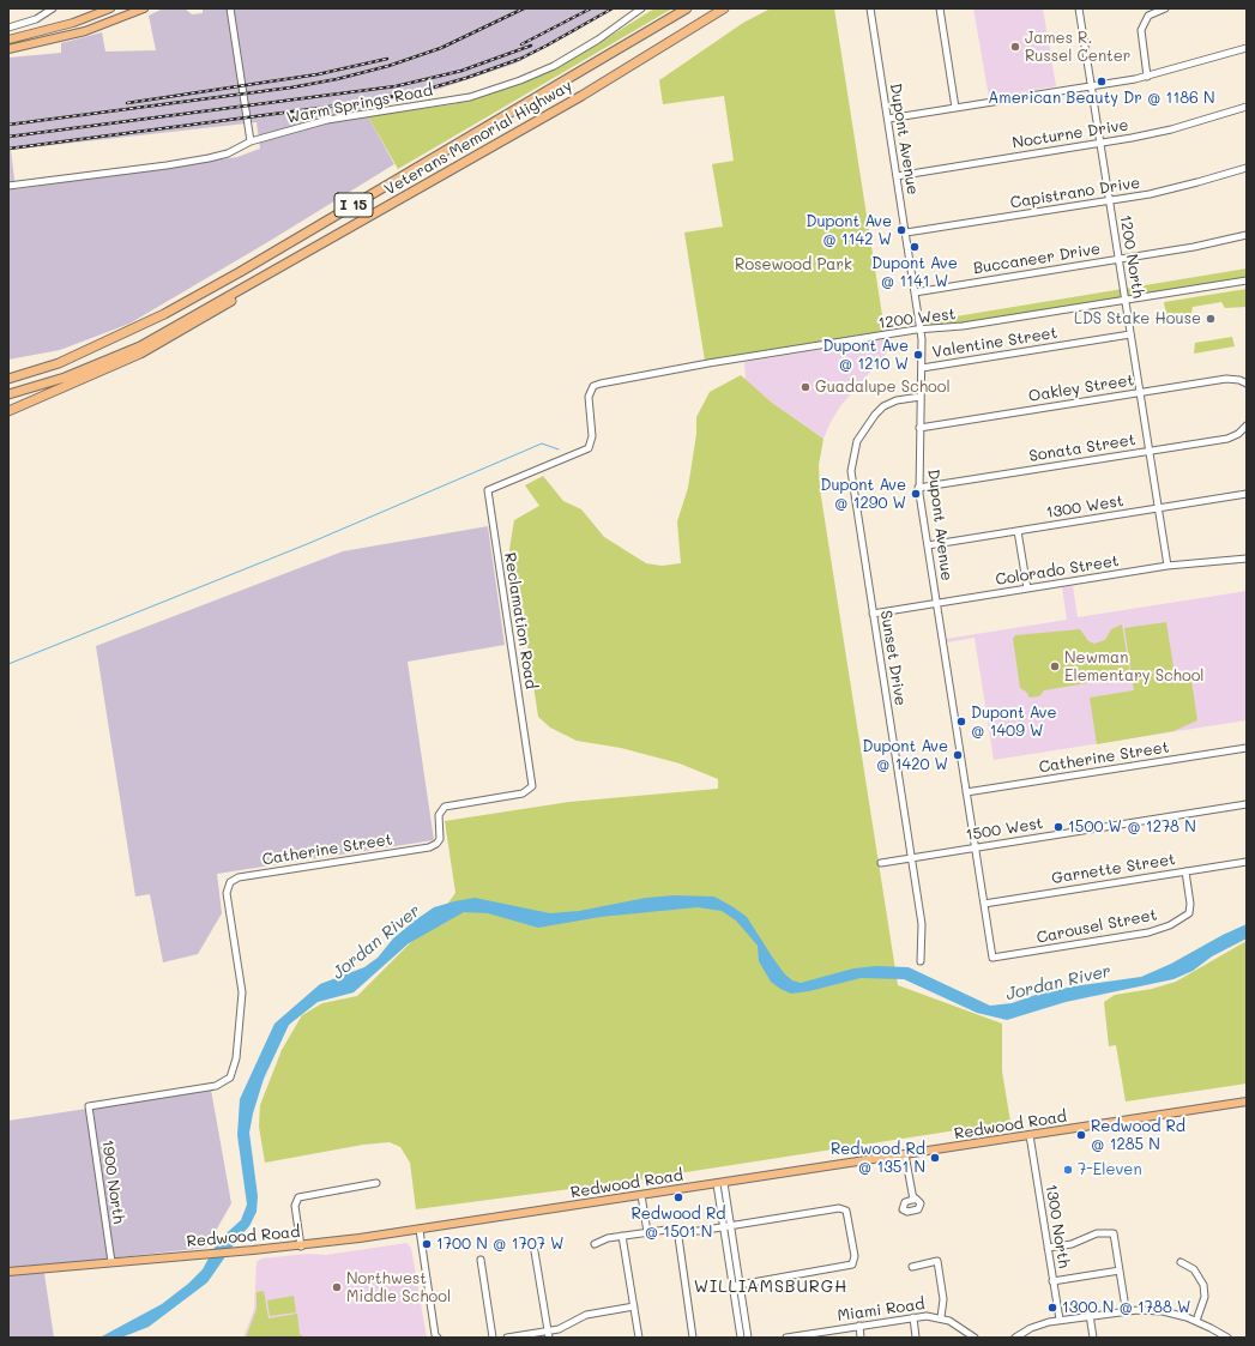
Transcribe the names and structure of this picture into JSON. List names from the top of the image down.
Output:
{
  "streets": {
    "highway": ["Veterans Memorial Highway", "I 15"],
    "main road": ["Redwood Road"],
    "street": [
      "Warm Springs Road",
      "Nocturne Drive",
      "Dupont Avenue",
      "Capistrano Drive",
      "1200 North",
      "Buccaneer Drive",
      "1200 West",
      "Valentine Street",
      "Oakley Street",
      "Sonata Street",
      "1300 West",
      "Colorado Street",
      "Reclamation Road",
      "Sunset Drive",
      "Catherine Street",
      "1500 West",
      "Garnette Street",
      "Carousel Street",
      "1900 North",
      "1300 North",
      "Miami Road"
    ]
  },
  "crossings": [
    ["Nocturne Drive", "Dupont Avenue"],
    ["Nocturne Drive", "1200 North"],
    ["Dupont Avenue", "Capistrano Drive"],
    ["Dupont Avenue", "Buccaneer Drive"],
    ["Dupont Avenue", "1200 West"],
    ["Dupont Avenue", "Valentine Street"],
    ["Dupont Avenue", "Oakley Street"],
    ["Dupont Avenue", "Sonata Street"],
    ["Dupont Avenue", "1300 West"],
    ["Dupont Avenue", "Colorado Street"],
    ["Dupont Avenue", "Sunset Drive"],
    ["Dupont Avenue", "Catherine Street"],
    ["Dupont Avenue", "1500 West"],
    ["Dupont Avenue", "Garnette Street"],
    ["Dupont Avenue", "Carousel Street"],
    ["Capistrano Drive", "1200 North"],
    ["1200 North", "Buccaneer Drive"],
    ["1200 North", "1200 West"],
    ["1200 North", "Valentine Street"],
    ["1200 North", "Oakley Street"],
    ["1200 North", "Sonata Street"],
    ["1200 North", "1300 West"],
    ["1200 North", "Colorado Street"],
    ["1200 West", "Reclamation Road"],
    ["Colorado Street", "Sunset Drive"],
    ["Reclamation Road", "Catherine Street"],
    ["Sunset Drive", "1500 West"],
    ["Catherine Street", "1900 North"],
    ["Garnette Street", "Carousel Street"],
    ["Redwood Road", "1900 North"],
    ["Redwood Road", "1300 North"]
  ],
  "districts": ["WILLIAMSBURGH"],
  "water": ["Jordan River"],
  "parks": ["Rosewood Park"],
  "places": [
    "James R. Russel Center",
    "American Beauty Dr @ 1186 N",
    "Dupont Ave @ 1142 W",
    "Dupont Ave @ 1141 W",
    "LDS Stake House",
    "Dupont Ave @ 1210 W",
    "Guadalupe School",
    "Dupont Ave @ 1290 W",
    "Newman Elementary School",
    "Dupont Ave @ 1409 W",
    "Dupont Ave @ 1420 W",
    "1500 W @ 1278 N",
    "Redwood Rd @ 1285 N",
    "Redwood Rd @ 1351 N",
    "7-Eleven",
    "Redwood Rd @ 1501 N",
    "1700 N @ 1707 W",
    "Northwest Middle School",
    "1300 N @ 1788 W"
  ]
}
